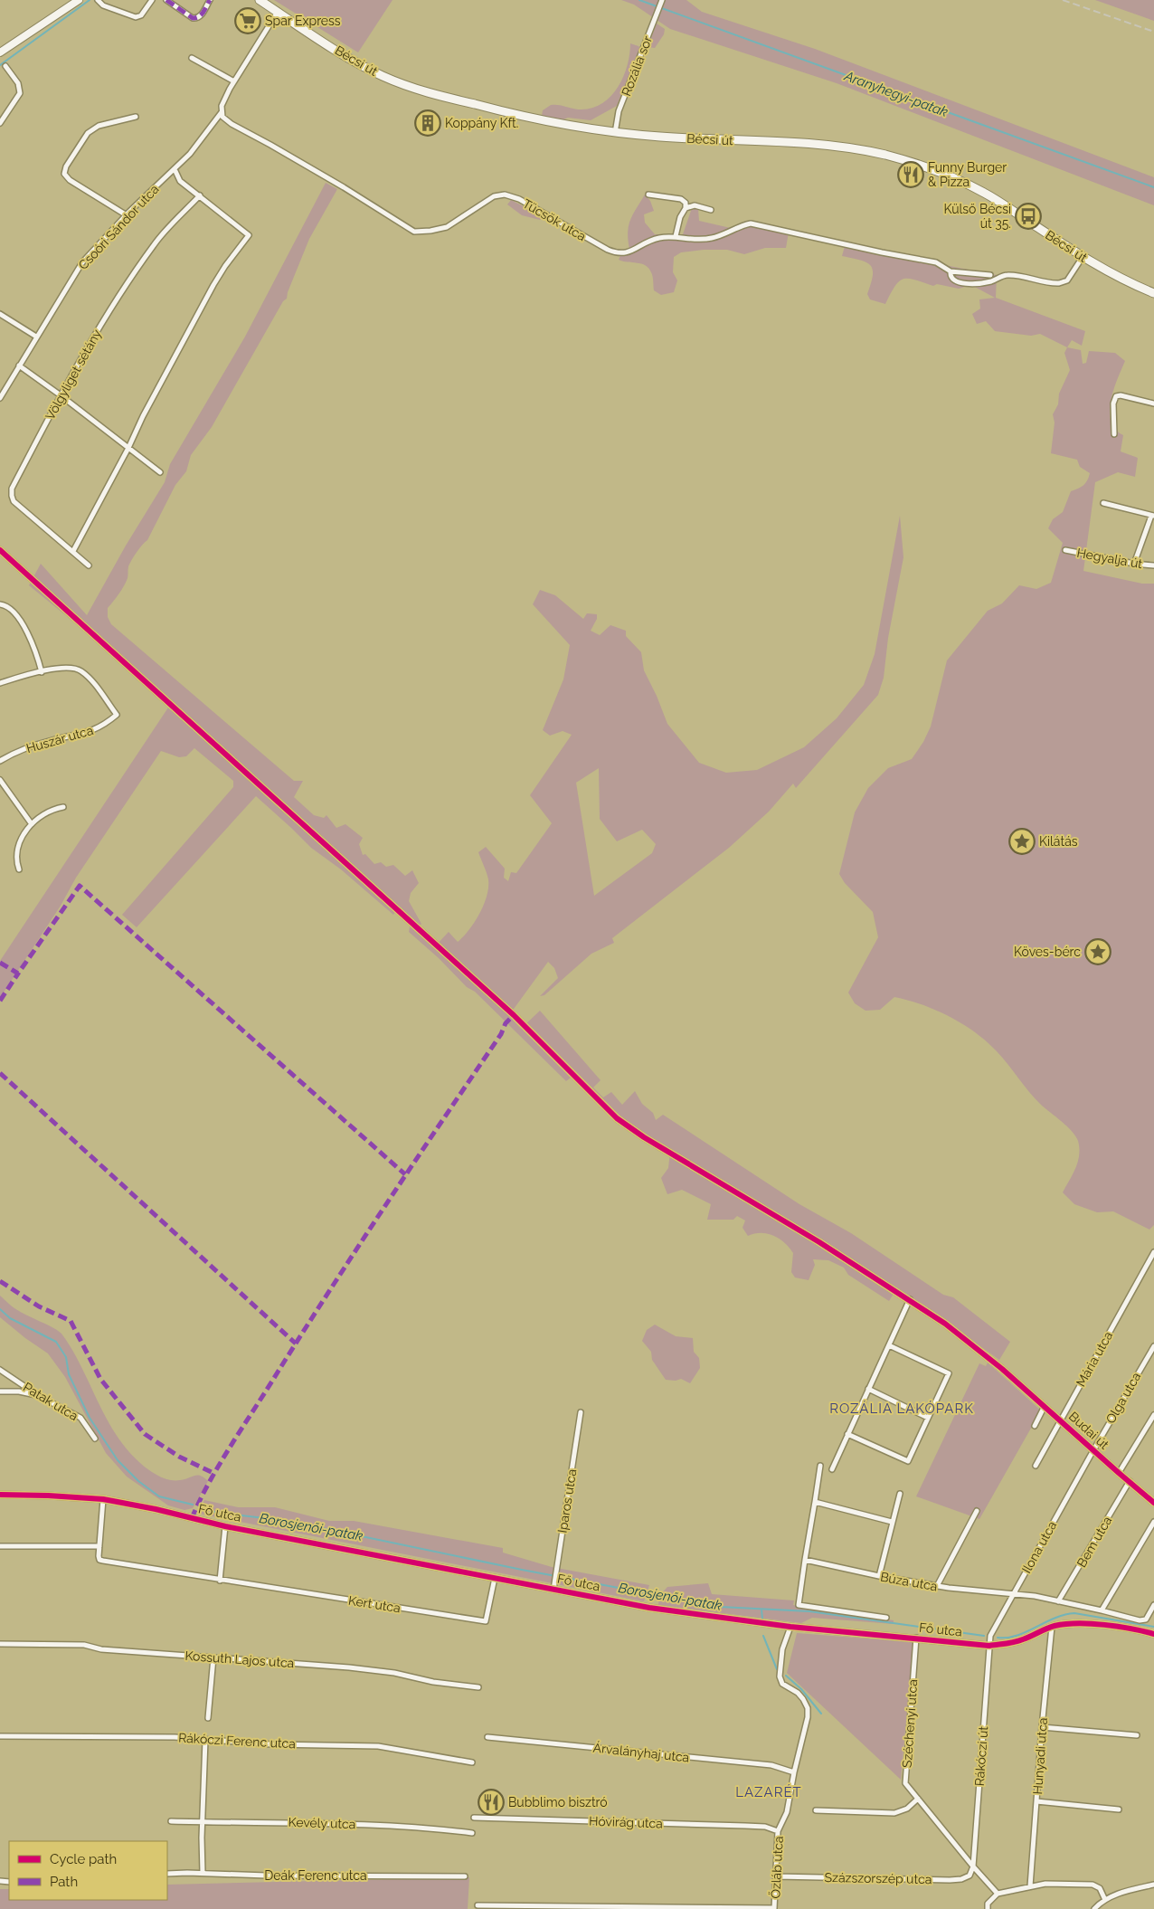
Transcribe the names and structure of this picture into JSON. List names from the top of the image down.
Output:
{
  "streets": {
    "main road": ["Bécsi út"],
    "street": [
      "Rozália sor",
      "Tücsök utca",
      "Csoóri Sándor utca",
      "Völgyliget sétány",
      "Hegyalja út",
      "Huszár utca",
      "Mária utca",
      "Olga utca",
      "Patak utca",
      "Budai út",
      "Iparos utca",
      "Fő utca",
      "Bem utca",
      "Ilona utca",
      "Búza utca",
      "Kert utca",
      "Kossuth Lajos utca",
      "Széchenyi utca",
      "Rákóczi Ferenc utca",
      "Árvalányhaj utca",
      "Rákóczi út",
      "Hunyadi utca",
      "Hóvirág utca",
      "Kevély utca",
      "Őzláb utca",
      "Deák Ferenc utca",
      "Százszorszép utca"
    ]
  },
  "crossings": [
    ["Bécsi út", "Rozália sor"],
    ["Bécsi út", "Tücsök utca"],
    ["Tücsök utca", "Csoóri Sándor utca"],
    ["Mária utca", "Budai út"],
    ["Olga utca", "Budai út"],
    ["Olga utca", "Ilona utca"],
    ["Budai út", "Bem utca"],
    ["Budai út", "Ilona utca"],
    ["Iparos utca", "Fő utca"],
    ["Fő utca", "Ilona utca"],
    ["Fő utca", "Kert utca"],
    ["Fő utca", "Széchenyi utca"],
    ["Fő utca", "Rákóczi út"],
    ["Fő utca", "Hunyadi utca"],
    ["Fő utca", "Őzláb utca"],
    ["Bem utca", "Búza utca"],
    ["Ilona utca", "Búza utca"],
    ["Ilona utca", "Rákóczi út"],
    ["Széchenyi utca", "Rákóczi út"],
    ["Széchenyi utca", "Százszorszép utca"],
    ["Árvalányhaj utca", "Őzláb utca"],
    ["Rákóczi út", "Százszorszép utca"],
    ["Hóvirág utca", "Őzláb utca"],
    ["Őzláb utca", "Százszorszép utca"]
  ],
  "districts": ["ROZÁLIA LAKÓPARK", "LAZARÉT"],
  "water": ["Aranyhegyi-patak", "Borosjenői-patak"],
  "places": {
    "supermarket": ["Spar Express"],
    "building": ["Koppány Kft."],
    "restaurant": ["Funny Burger & Pizza", "Bubblimo bisztró"],
    "bus stop": ["Külső Bécsi út 35."],
    "place": ["Kilátás", "Köves-bérc"]
  },
  "legend": ["Cycle path", "Path"]
}
